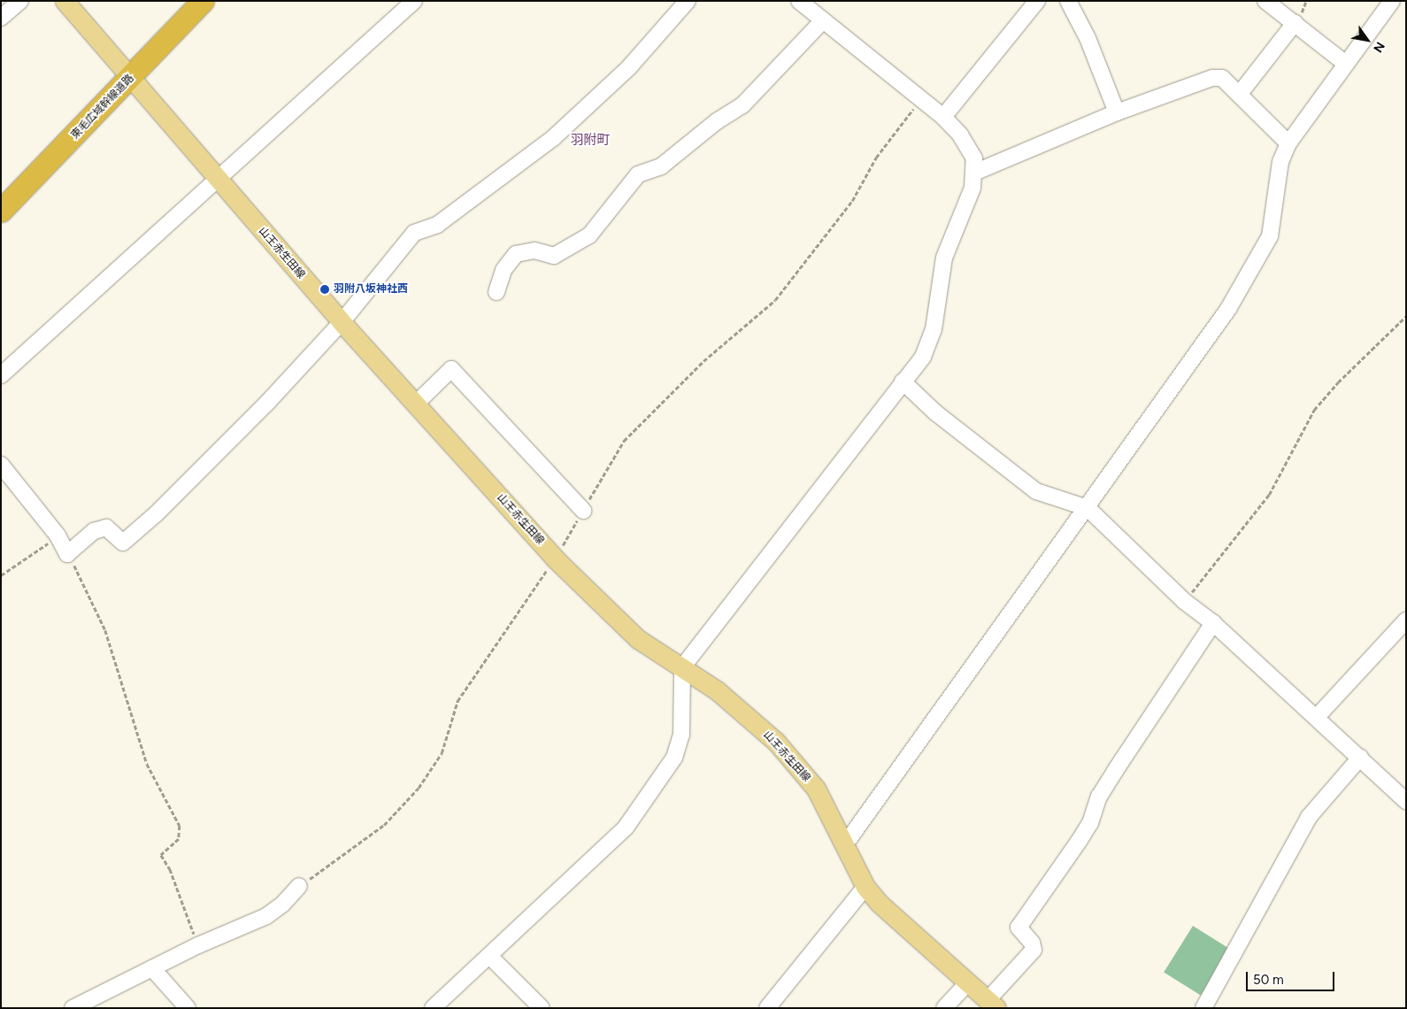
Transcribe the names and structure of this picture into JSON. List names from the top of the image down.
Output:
{
  "streets": {
    "highway": ["東毛広域幹線道路"],
    "main road": ["山王赤生田線"]
  },
  "crossings": [
    ["東毛広域幹線道路", "山王赤生田線"]
  ],
  "districts": ["羽附町"],
  "places": ["羽附八坂神社西"],
  "scale_bar": "50 m",
  "north": "bottom right"
}
